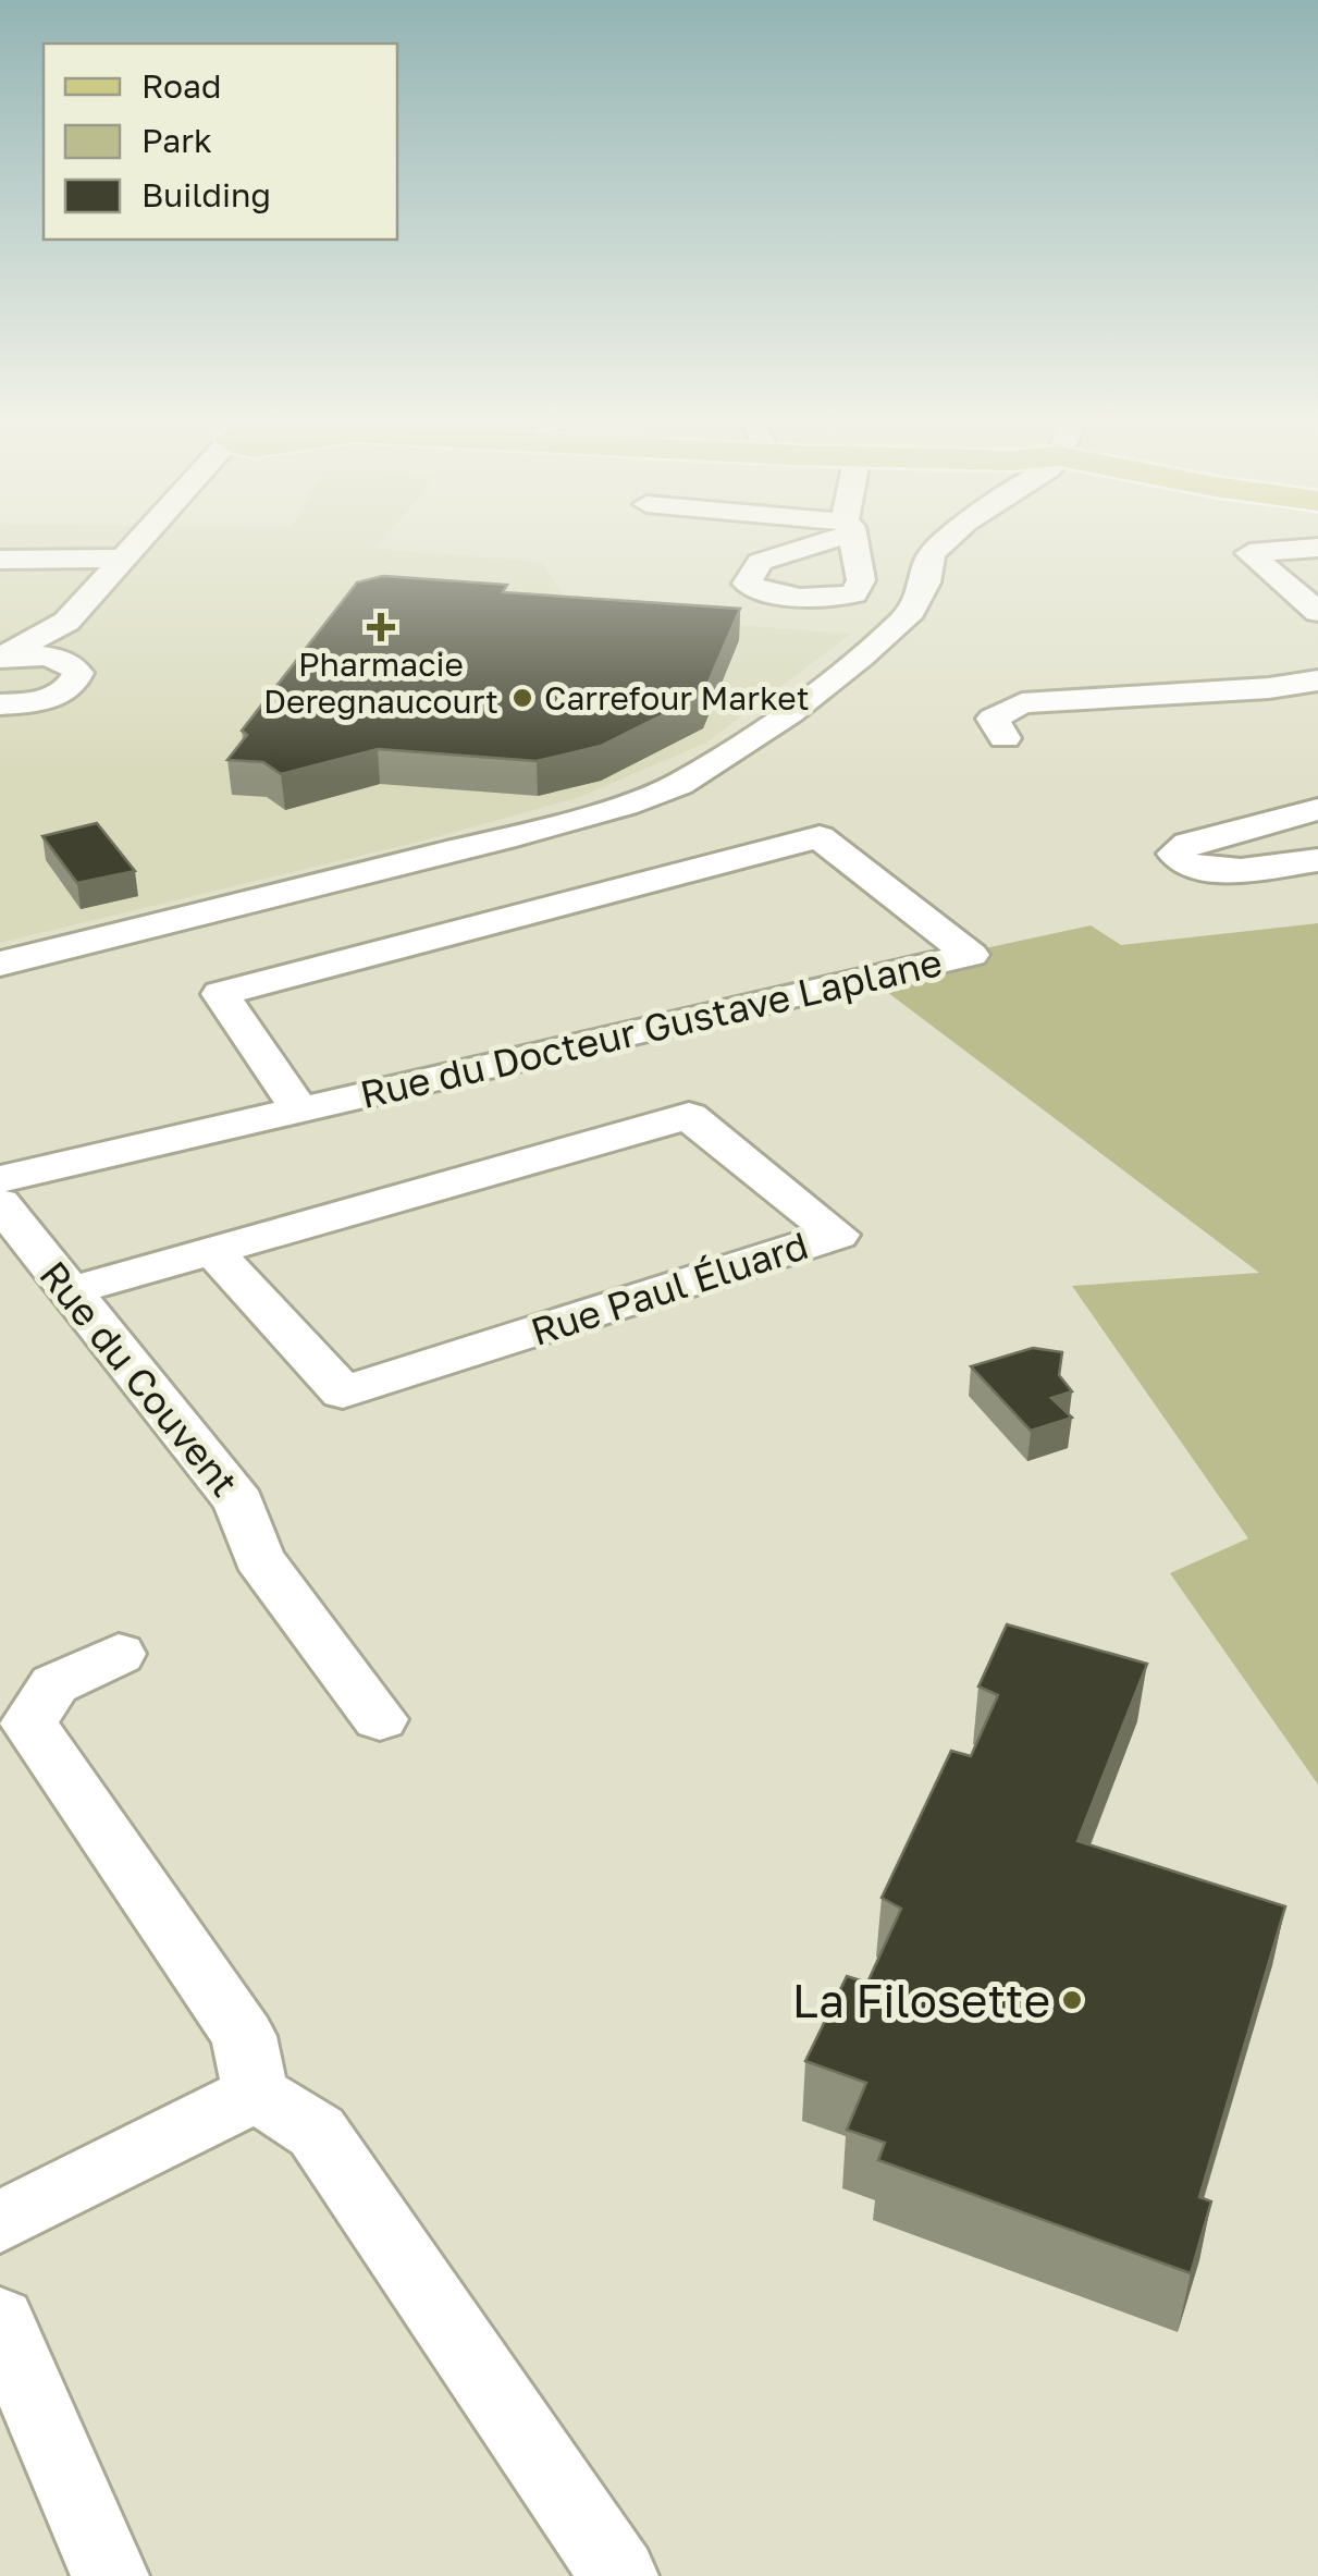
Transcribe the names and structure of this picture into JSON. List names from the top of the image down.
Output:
{
  "streets": {
    "street": ["Rue du Docteur Gustave Laplane", "Rue Paul Éluard", "Rue du Couvent"]
  },
  "crossings": [
    ["Rue Paul Éluard", "Rue du Couvent"]
  ],
  "places": {
    "health": ["Pharmacie Deregnaucourt"],
    "other": ["Carrefour Market", "La Filosette"]
  },
  "legend": ["Road", "Park", "Building"]
}
